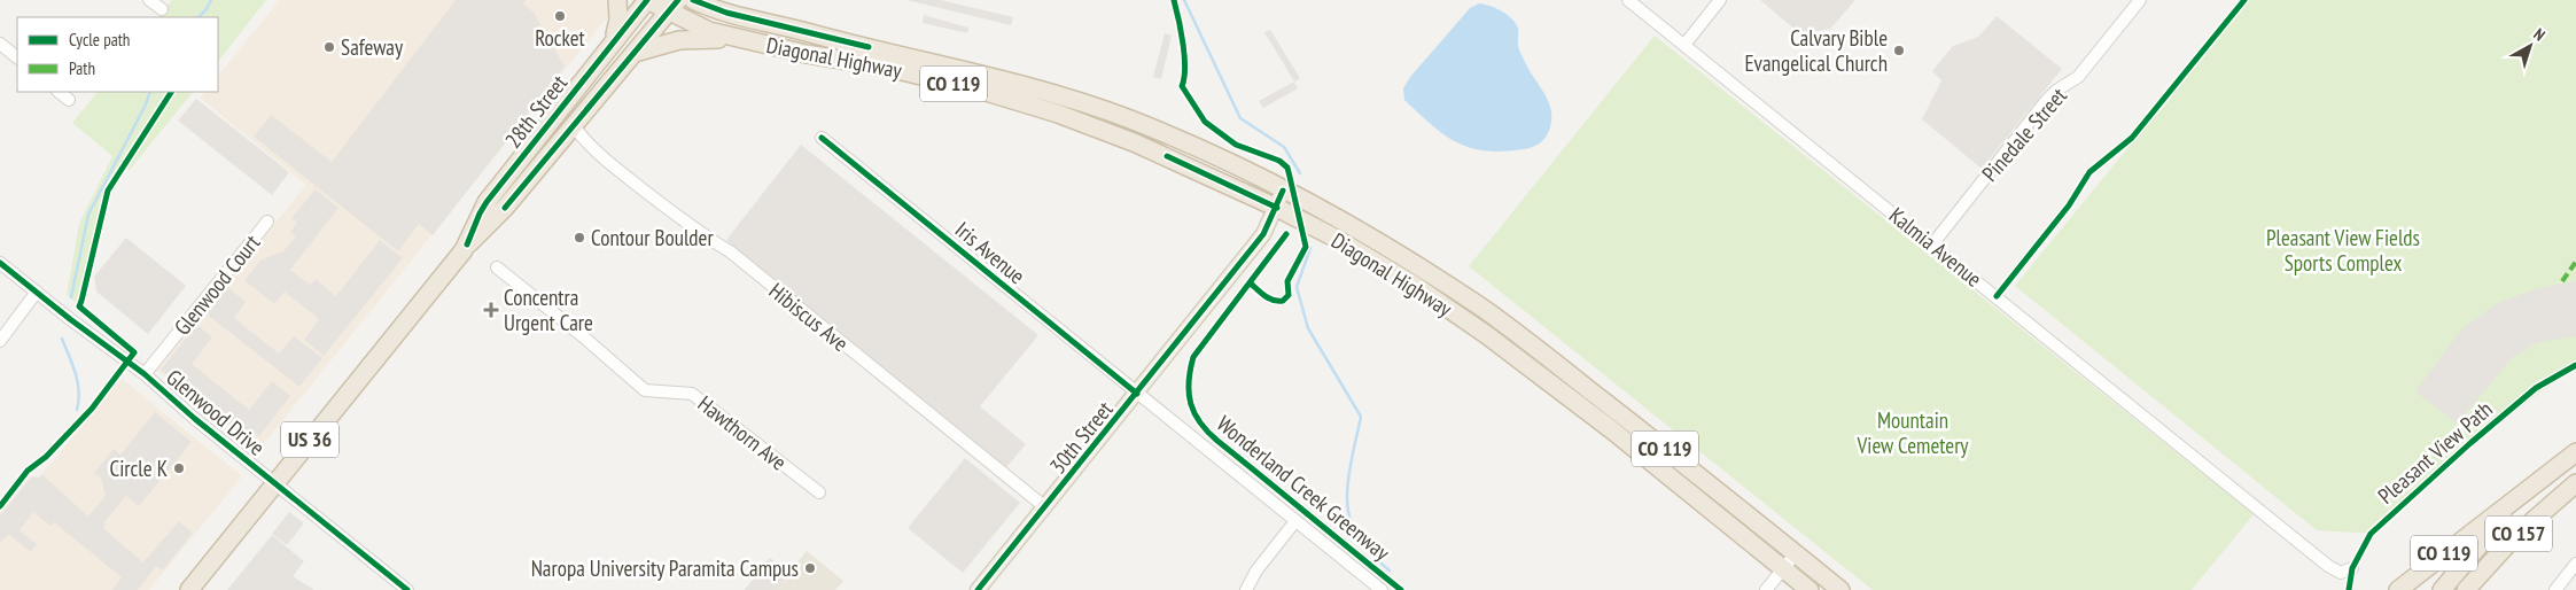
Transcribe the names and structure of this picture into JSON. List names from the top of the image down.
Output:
{
  "streets": {
    "highway": [
      "Diagonal Highway",
      "CO 119",
      "28th Street",
      "US 36",
      "CO 157"
    ],
    "main road": ["30th Street"],
    "street": [
      "Pinedale Street",
      "Kalmia Avenue",
      "Iris Avenue",
      "Glenwood Court",
      "Hibiscus Ave",
      "Glenwood Drive",
      "Hawthorn Ave"
    ],
    "cycle path": ["Pleasant View Path", "Wonderland Creek Greenway"]
  },
  "crossings": [
    ["Diagonal Highway", "CO 119"],
    ["Diagonal Highway", "28th Street"],
    ["Diagonal Highway", "30th Street"],
    ["CO 119", "28th Street"],
    ["CO 119", "CO 157"],
    ["28th Street", "Hibiscus Ave"],
    ["28th Street", "Glenwood Drive"],
    ["Pinedale Street", "Kalmia Avenue"],
    ["Iris Avenue", "30th Street"],
    ["Glenwood Court", "Glenwood Drive"],
    ["Hibiscus Ave", "30th Street"]
  ],
  "parks": ["Pleasant View Fields Sports Complex", "Mountain View Cemetery"],
  "places": {
    "other": [
      "Rocket",
      "Safeway",
      "Calvary Bible Evangelical Church",
      "Contour Boulder",
      "Circle K",
      "Naropa University Paramita Campus"
    ],
    "health": ["Concentra Urgent Care"]
  },
  "legend": ["Cycle path", "Path"],
  "north": "top right"
}
